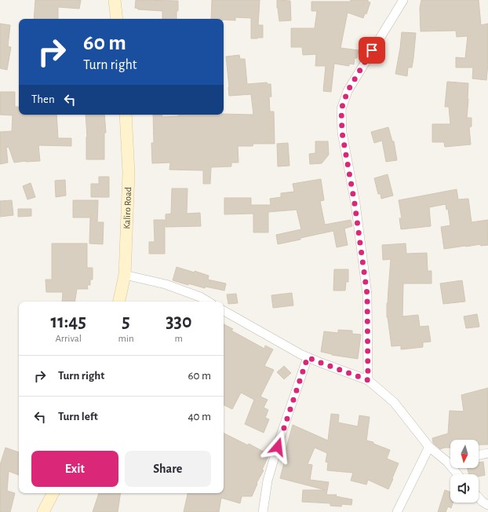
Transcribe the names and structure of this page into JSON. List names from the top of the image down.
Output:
{
  "streets": {
    "main road": ["Kaliro Road"]
  },
  "north": "bottom",
  "page": {
    "turn": ["60 m", "Turn right"],
    "then": "Then",
    "eta": [
      "11:45",
      "Arrival",
      "5",
      "min",
      "330",
      "m"
    ],
    "list": [
      {
        "name": "Turn right",
        "value": "60 m"
      },
      {
        "name": "Turn left",
        "value": "40 m"
      }
    ],
    "buttons": ["Exit", "Share"]
  }
}
